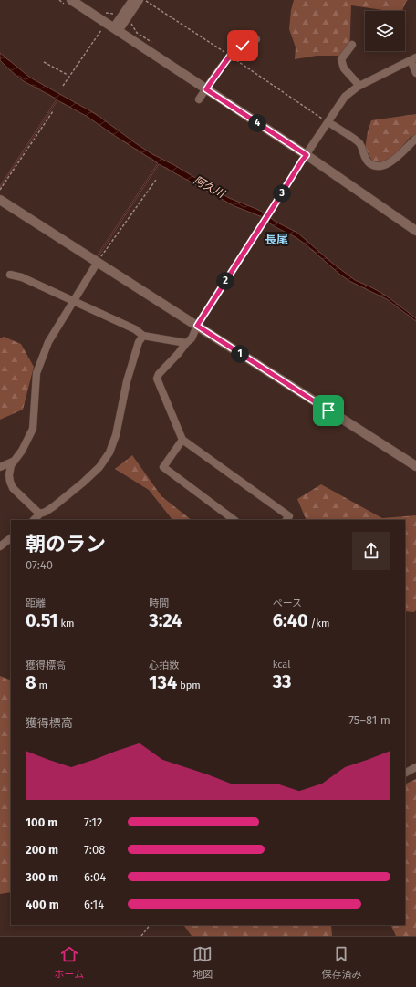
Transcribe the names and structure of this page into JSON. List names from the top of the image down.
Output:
{
  "districts": ["長尾"],
  "water": ["阿久川"],
  "page": {
    "pins": [
      "4",
      "3",
      "2",
      "1"
    ],
    "heading": ["朝のラン", "07:40"],
    "stats": [
      ["距離", "0.51 km"],
      ["時間", "3:24"],
      ["ペース", "6:40 /km"],
      ["獲得標高", "8 m"],
      ["心拍数", "134 bpm"],
      ["kcal", "33"]
    ],
    "chart": ["獲得標高", "75–81 m"],
    "list": [
      {
        "name": "100 m",
        "note": "7:12"
      },
      {
        "name": "200 m",
        "note": "7:08"
      },
      {
        "name": "300 m",
        "note": "6:04"
      },
      {
        "name": "400 m",
        "note": "6:14"
      }
    ],
    "tabs": ["ホーム", "地図", "保存済み"]
  }
}
